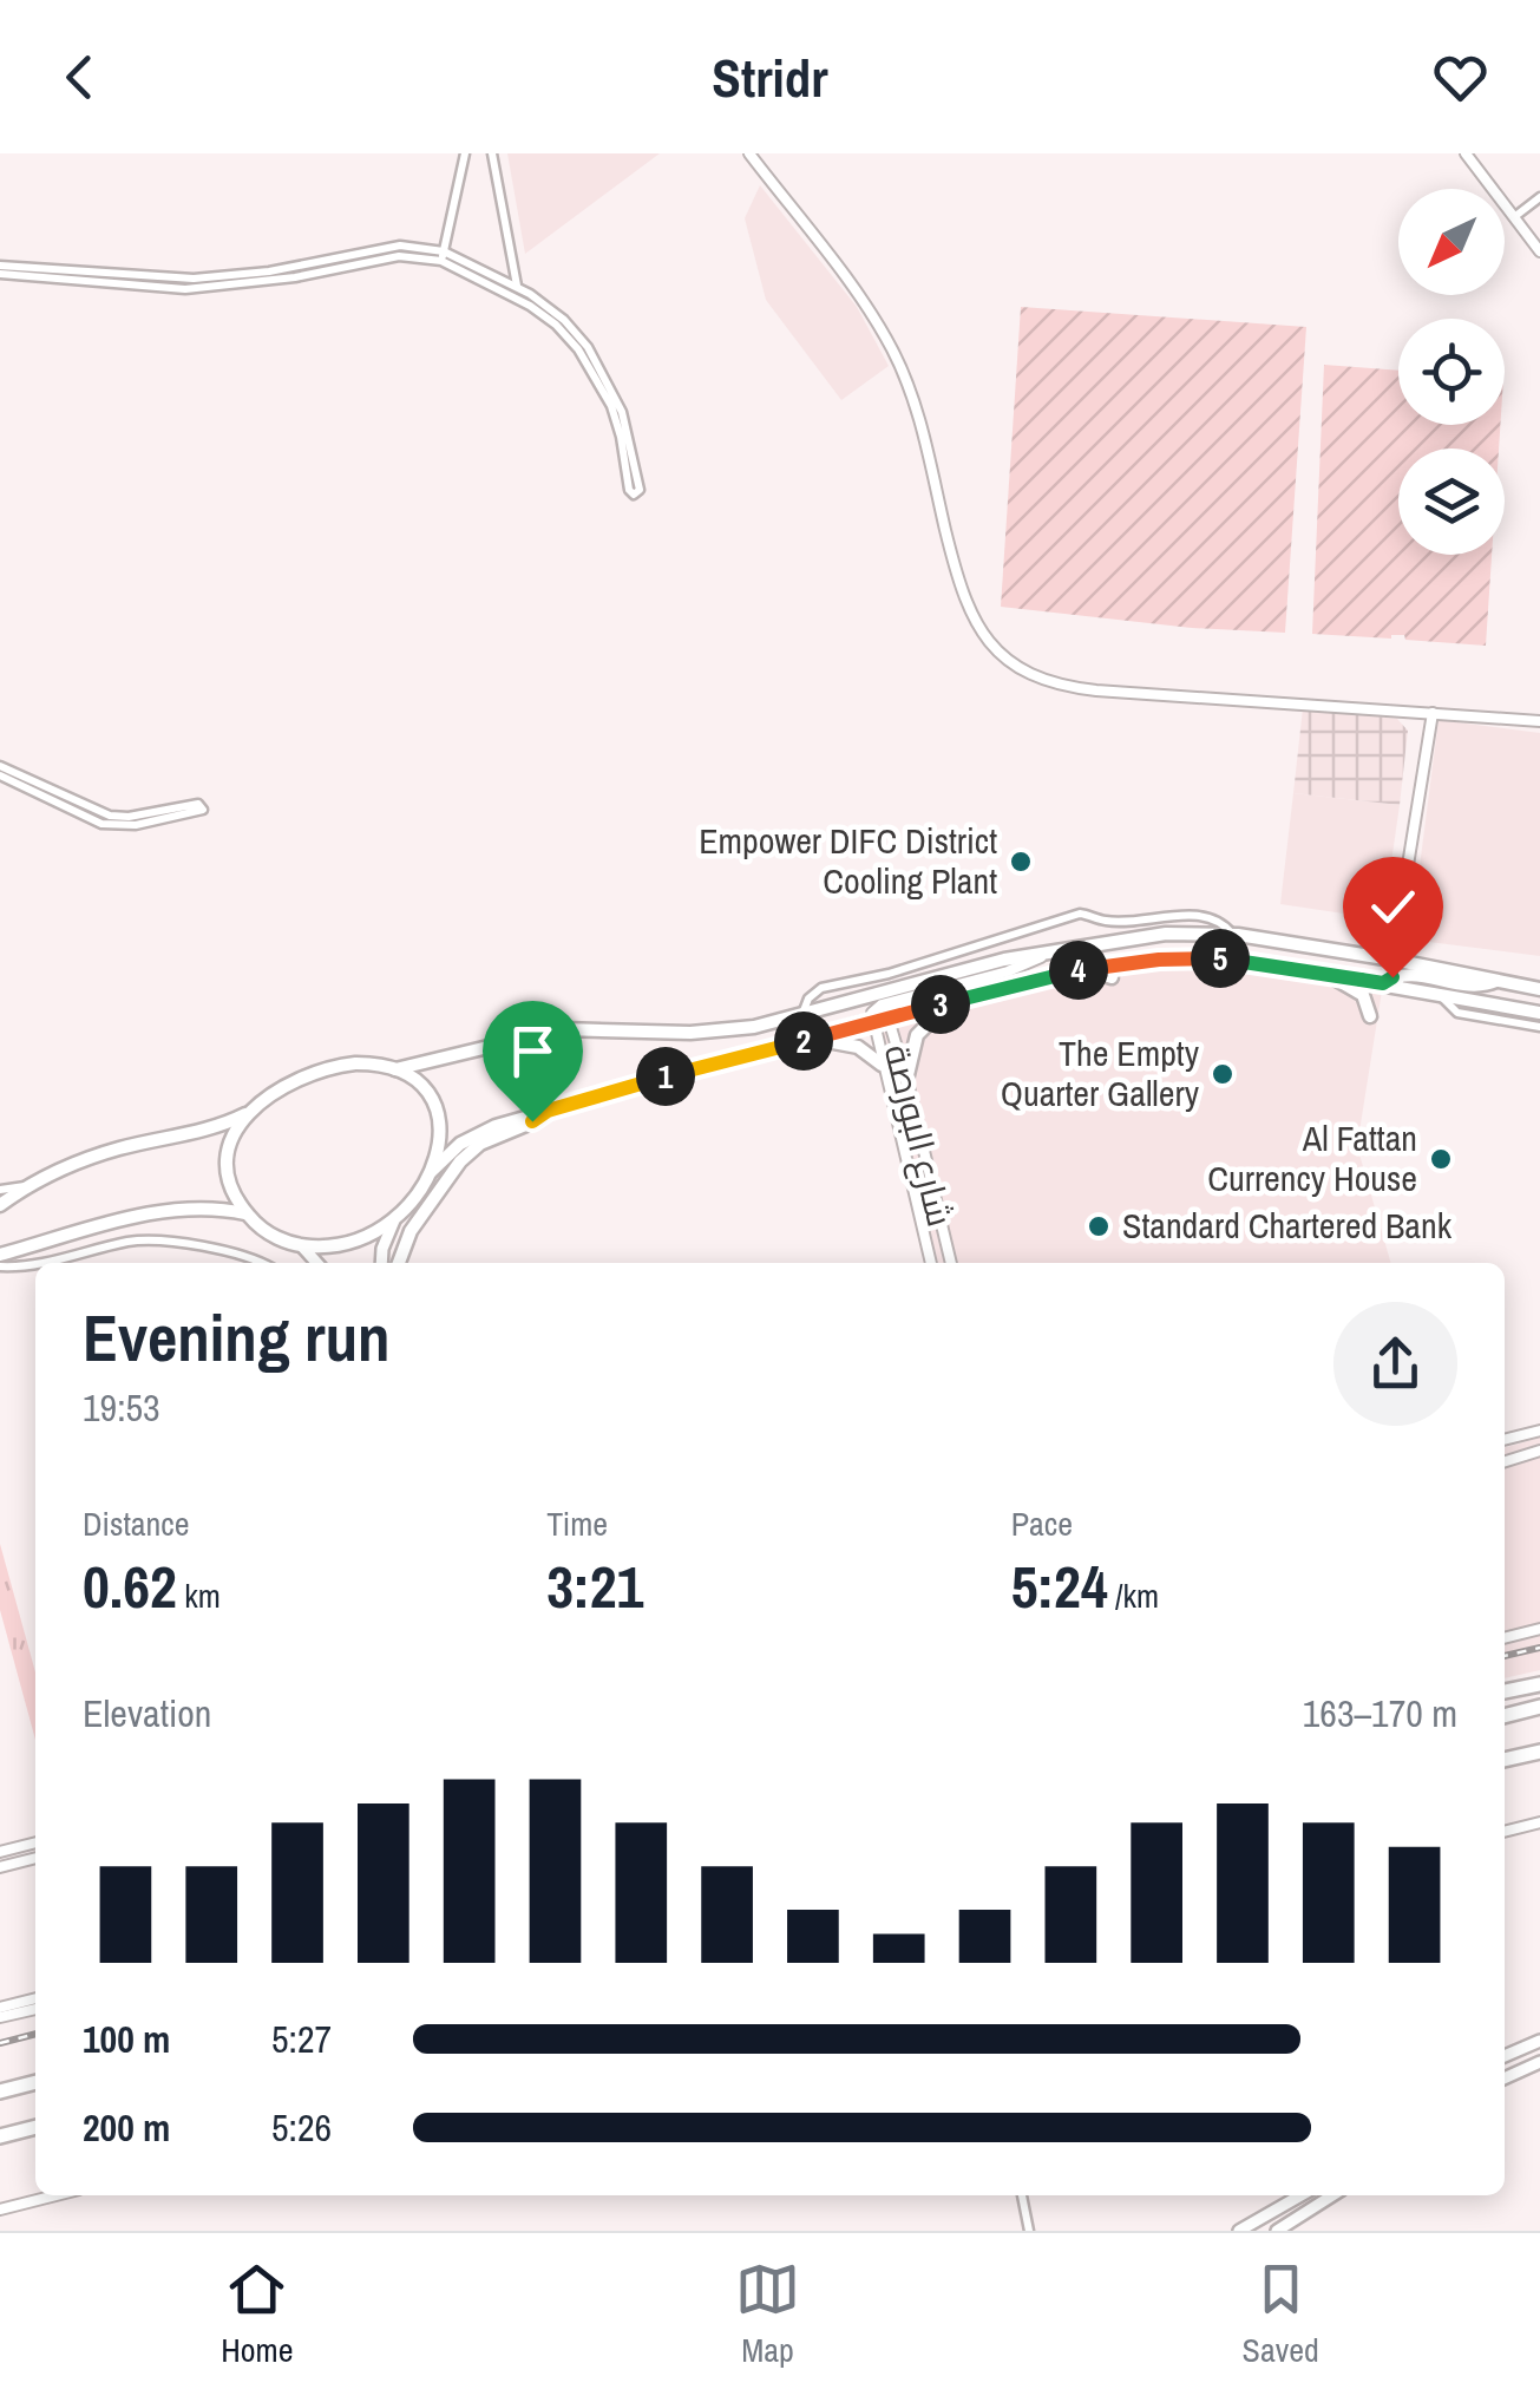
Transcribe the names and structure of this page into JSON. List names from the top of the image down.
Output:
{
  "streets": {
    "street": ["شارع البورصة"]
  },
  "places": [
    "Empower DIFC District Cooling Plant",
    "The Empty Quarter Gallery",
    "Al Fattan Currency House",
    "Standard Chartered Bank"
  ],
  "north": "bottom left",
  "page": {
    "header": "Stridr",
    "pins": [
      "5",
      "4",
      "3",
      "2",
      "1"
    ],
    "heading": ["Evening run", "19:53"],
    "stats": [
      ["Distance", "0.62 km"],
      ["Time", "3:21"],
      ["Pace", "5:24 /km"]
    ],
    "chart": ["Elevation", "163–170 m"],
    "list": [
      {
        "name": "100 m",
        "note": "5:27"
      },
      {
        "name": "200 m",
        "note": "5:26"
      }
    ],
    "tabs": ["Home", "Map", "Saved"]
  }
}
